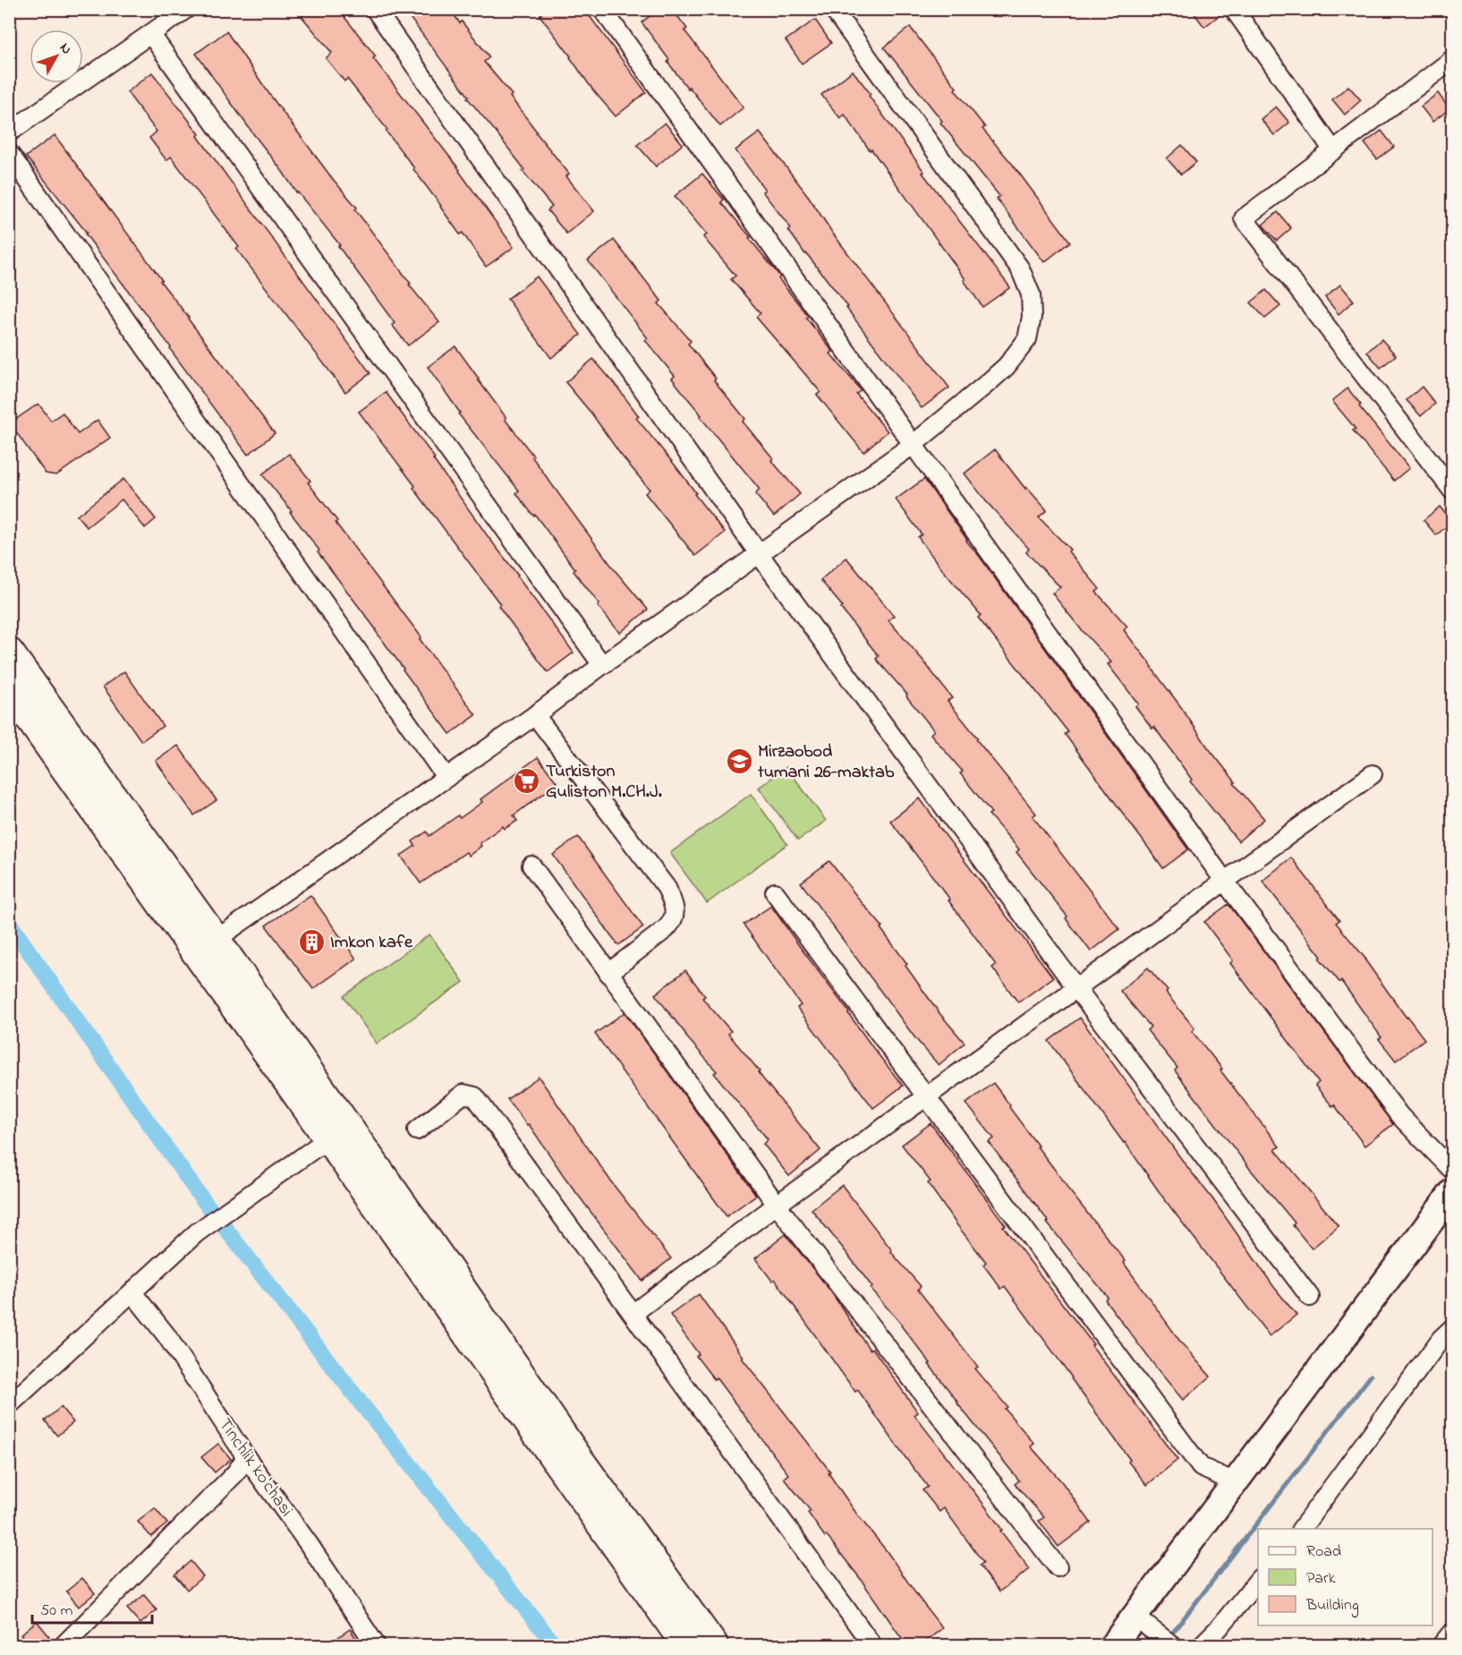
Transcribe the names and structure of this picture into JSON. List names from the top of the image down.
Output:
{
  "streets": {
    "street": ["Tinchlik ko'chasi"]
  },
  "places": {
    "school or university": ["Mirzaobod tumani 26-maktab"],
    "supermarket": ["Turkiston Guliston M.CH.J."],
    "building": ["Imkon kafe"]
  },
  "legend": ["Road", "Park", "Building"],
  "scale_bar": "50 m",
  "north": "top right"
}
